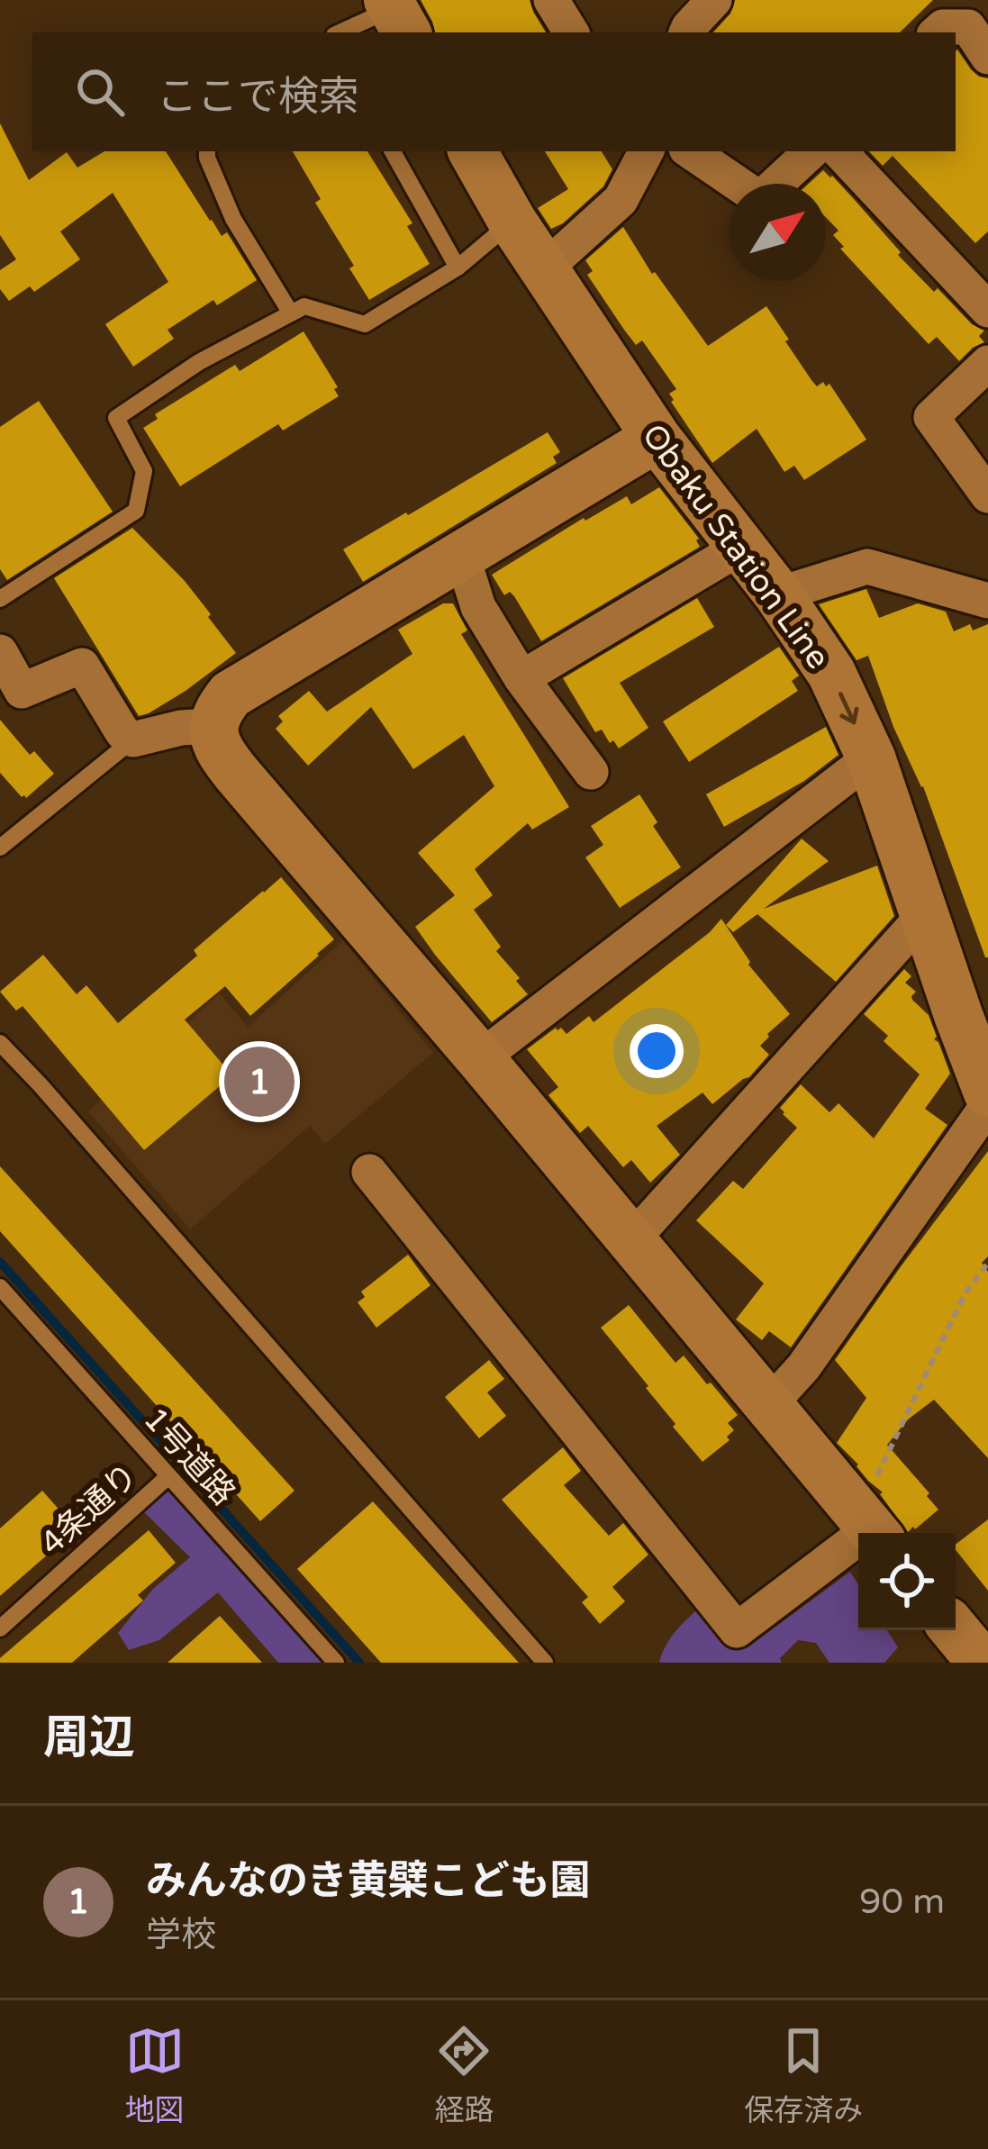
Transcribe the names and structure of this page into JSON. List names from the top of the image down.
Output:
{
  "streets": {
    "street": ["Obaku Station Line"],
    "lane": ["1号道路", "4条通り"]
  },
  "crossings": [
    ["1号道路", "4条通り"]
  ],
  "north": "top right",
  "page": {
    "search": "ここで検索",
    "pins": "1",
    "heading": "周辺",
    "list": [
      {
        "mark": "1",
        "name": "みんなのき黄檗こども園",
        "note": "学校",
        "value": "90 m"
      }
    ],
    "nav": ["地図", "経路", "保存済み"]
  }
}
